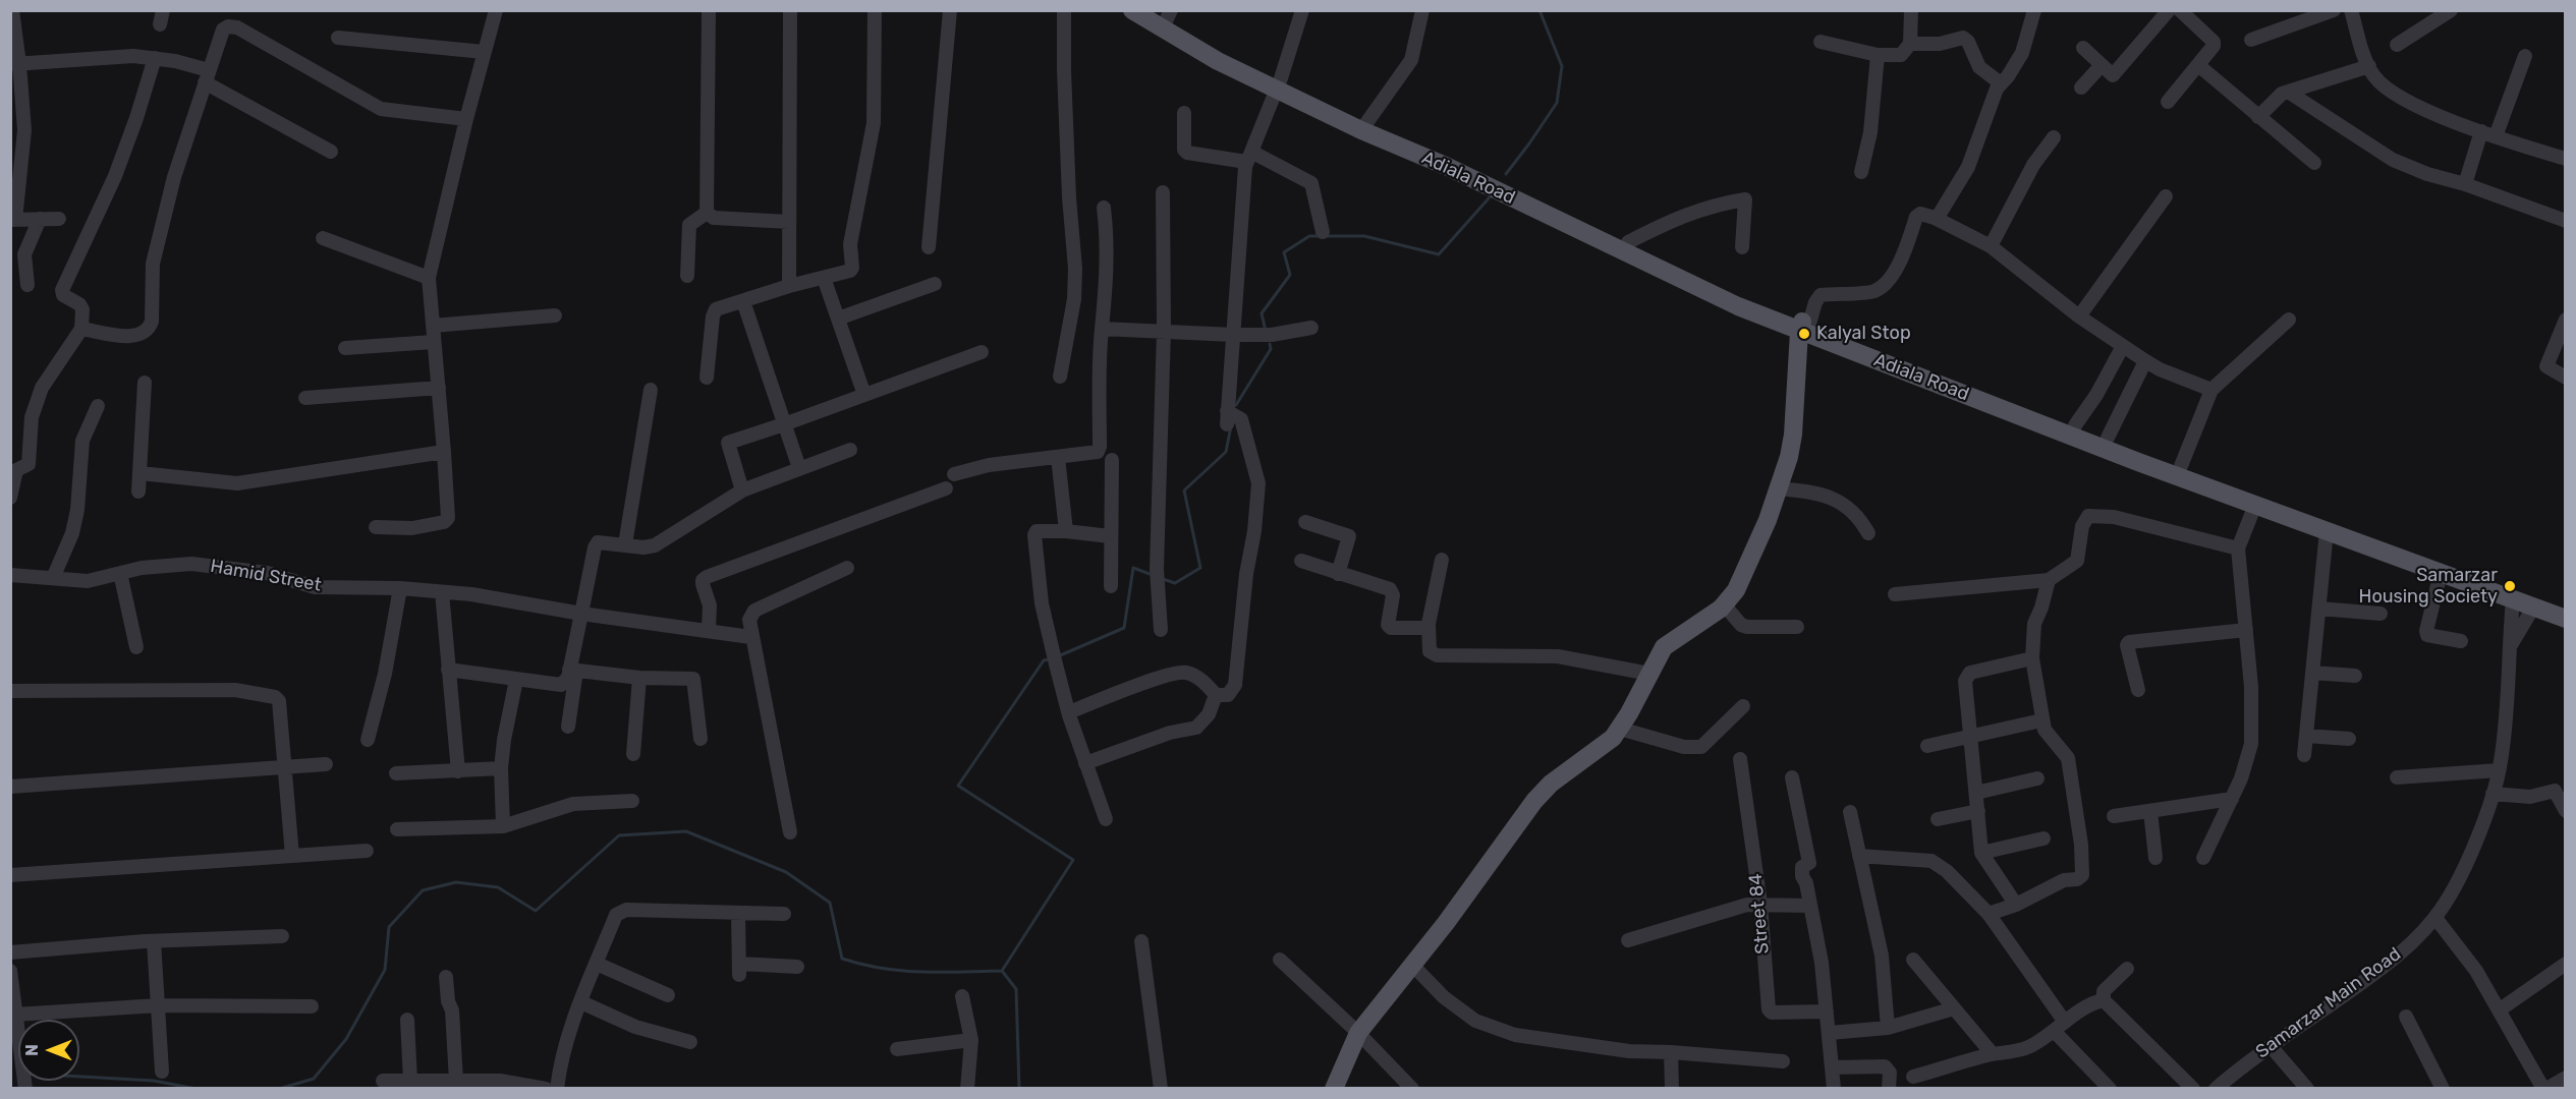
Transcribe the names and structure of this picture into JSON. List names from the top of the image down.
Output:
{
  "streets": {
    "main road": ["Adiala Road"],
    "street": ["Hamid Street", "Street 84", "Samarzar Main Road"]
  },
  "crossings": [
    ["Adiala Road", "Samarzar Main Road"]
  ],
  "places": ["Kalyal Stop", "Samarzar Housing Society"],
  "north": "left"
}
